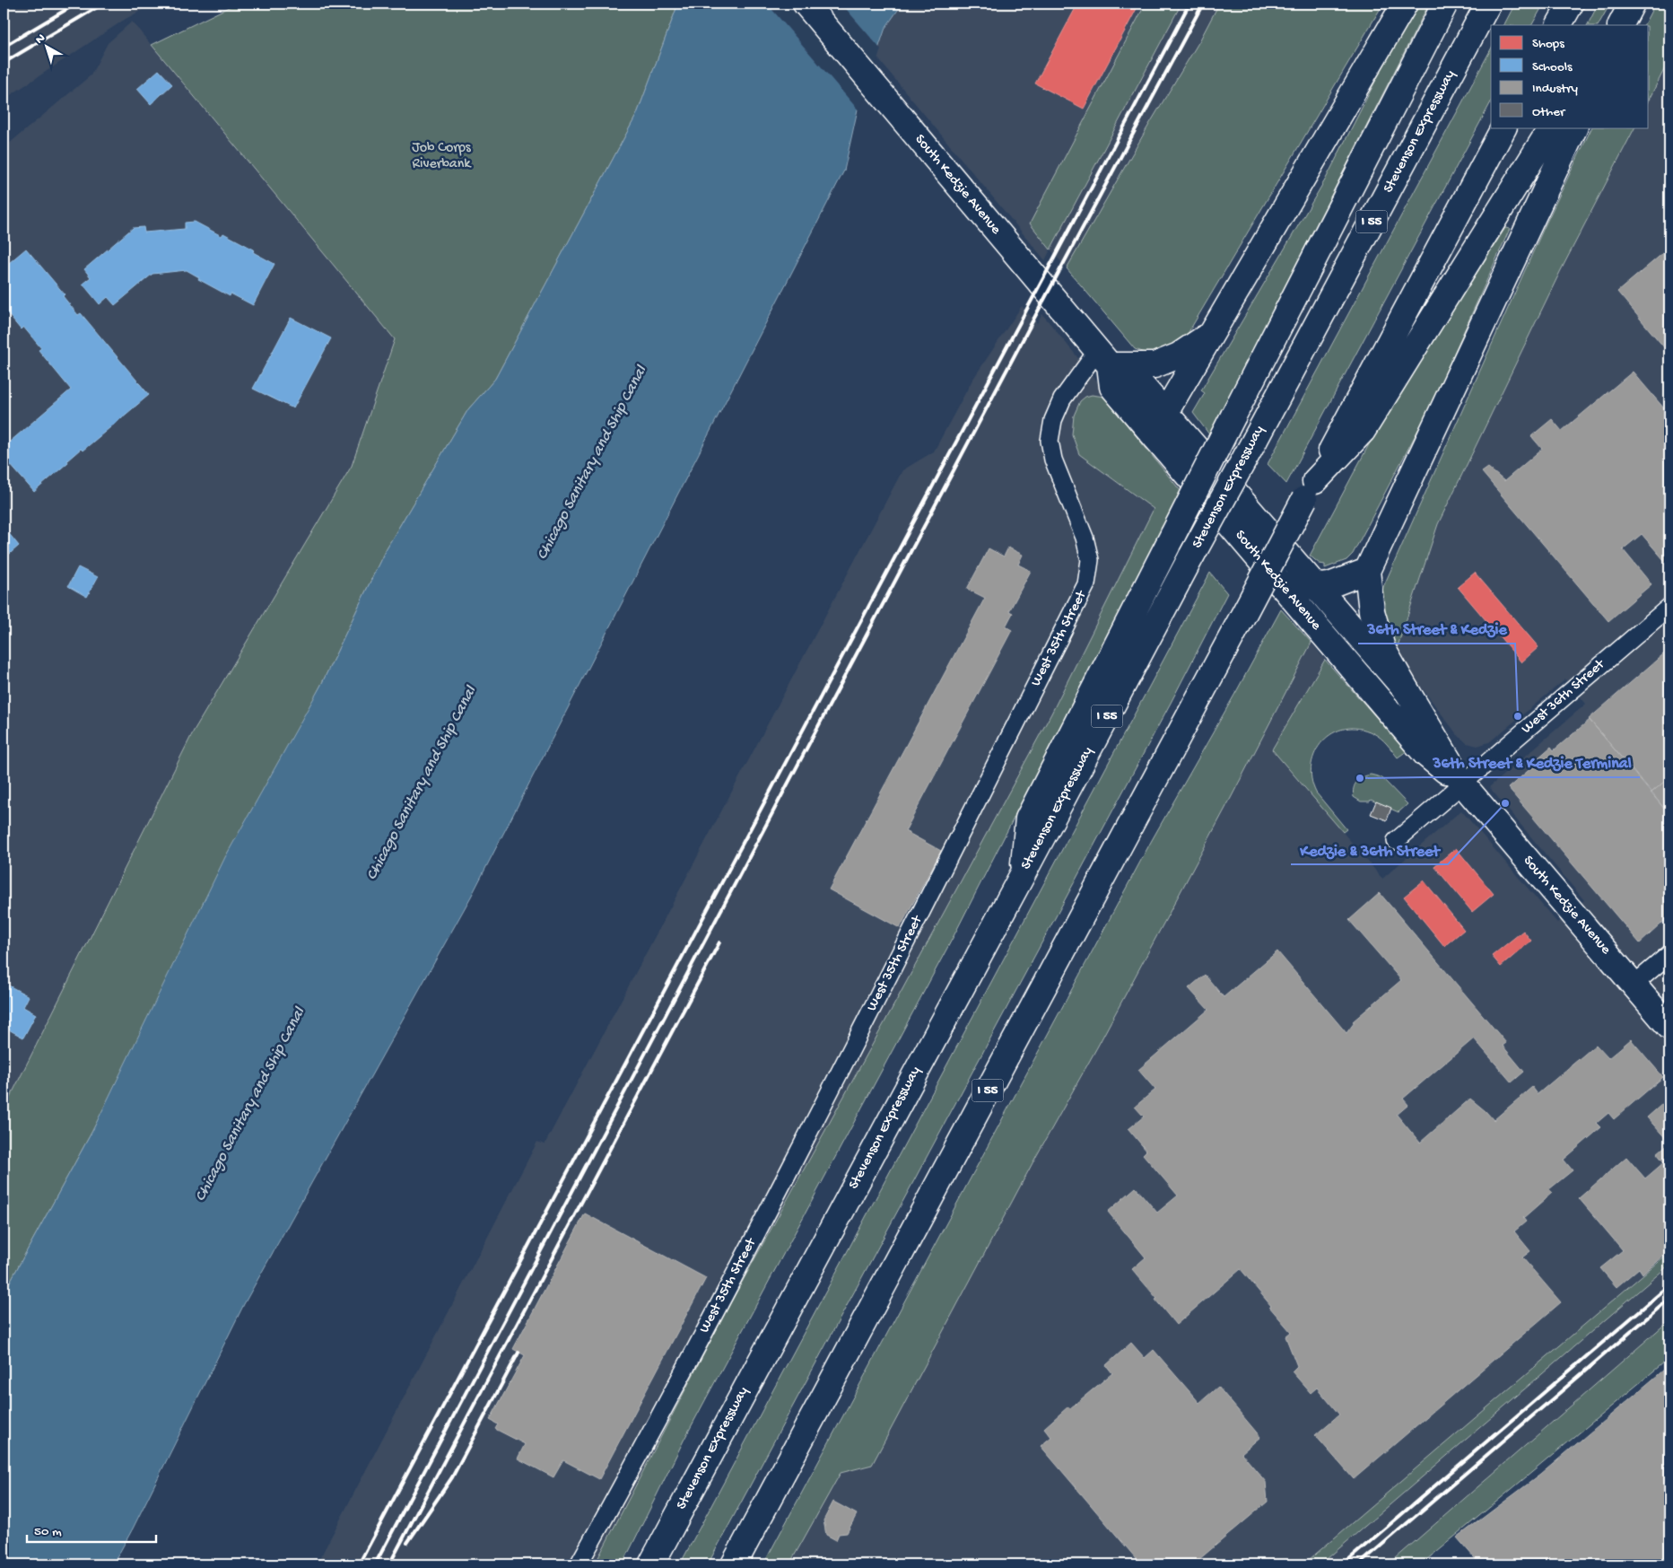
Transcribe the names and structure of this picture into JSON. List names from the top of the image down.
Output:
{
  "streets": {
    "main road": ["Stevenson Expressway", "South Kedzie Avenue", "I 55"],
    "street": ["West 35th Street", "West 36th Street"]
  },
  "crossings": [
    ["South Kedzie Avenue", "West 35th Street"],
    ["South Kedzie Avenue", "West 36th Street"]
  ],
  "water": ["Chicago Sanitary and Ship Canal"],
  "parks": ["Job Corps Riverbank"],
  "places": ["36th Street & Kedzie", "36th Street & Kedzie Terminal", "Kedzie & 36th Street"],
  "legend": [
    "Shops",
    "Schools",
    "Industry",
    "Other"
  ],
  "scale_bar": "50 m",
  "north": "top left"
}
